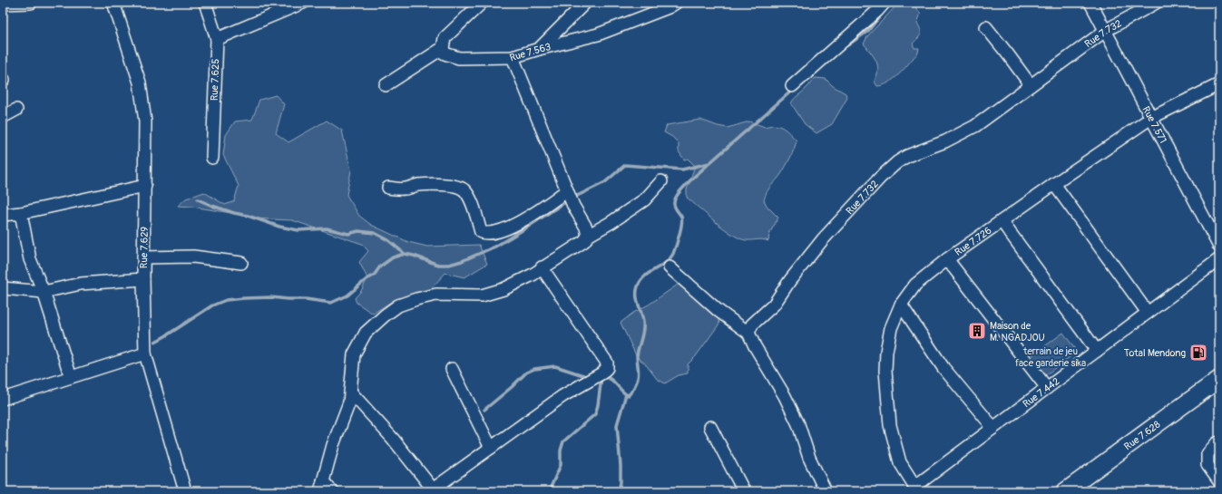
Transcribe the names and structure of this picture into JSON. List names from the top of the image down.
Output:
{
  "streets": {
    "main road": ["Rue 7.628"],
    "street": [
      "Rue 7.732",
      "Rue 7.563",
      "Rue 7.625",
      "Rue 7.571",
      "Rue 7.726",
      "Rue 7.629",
      "Rue 7.442"
    ]
  },
  "crossings": [
    ["Rue 7.732", "Rue 7.571"],
    ["Rue 7.571", "Rue 7.726"],
    ["Rue 7.726", "Rue 7.442"]
  ],
  "parks": ["terrain de jeu face garderie sika"],
  "places": {
    "building": ["Maison de M. NGADJOU"],
    "fuel station": ["Total Mendong"]
  }
}
